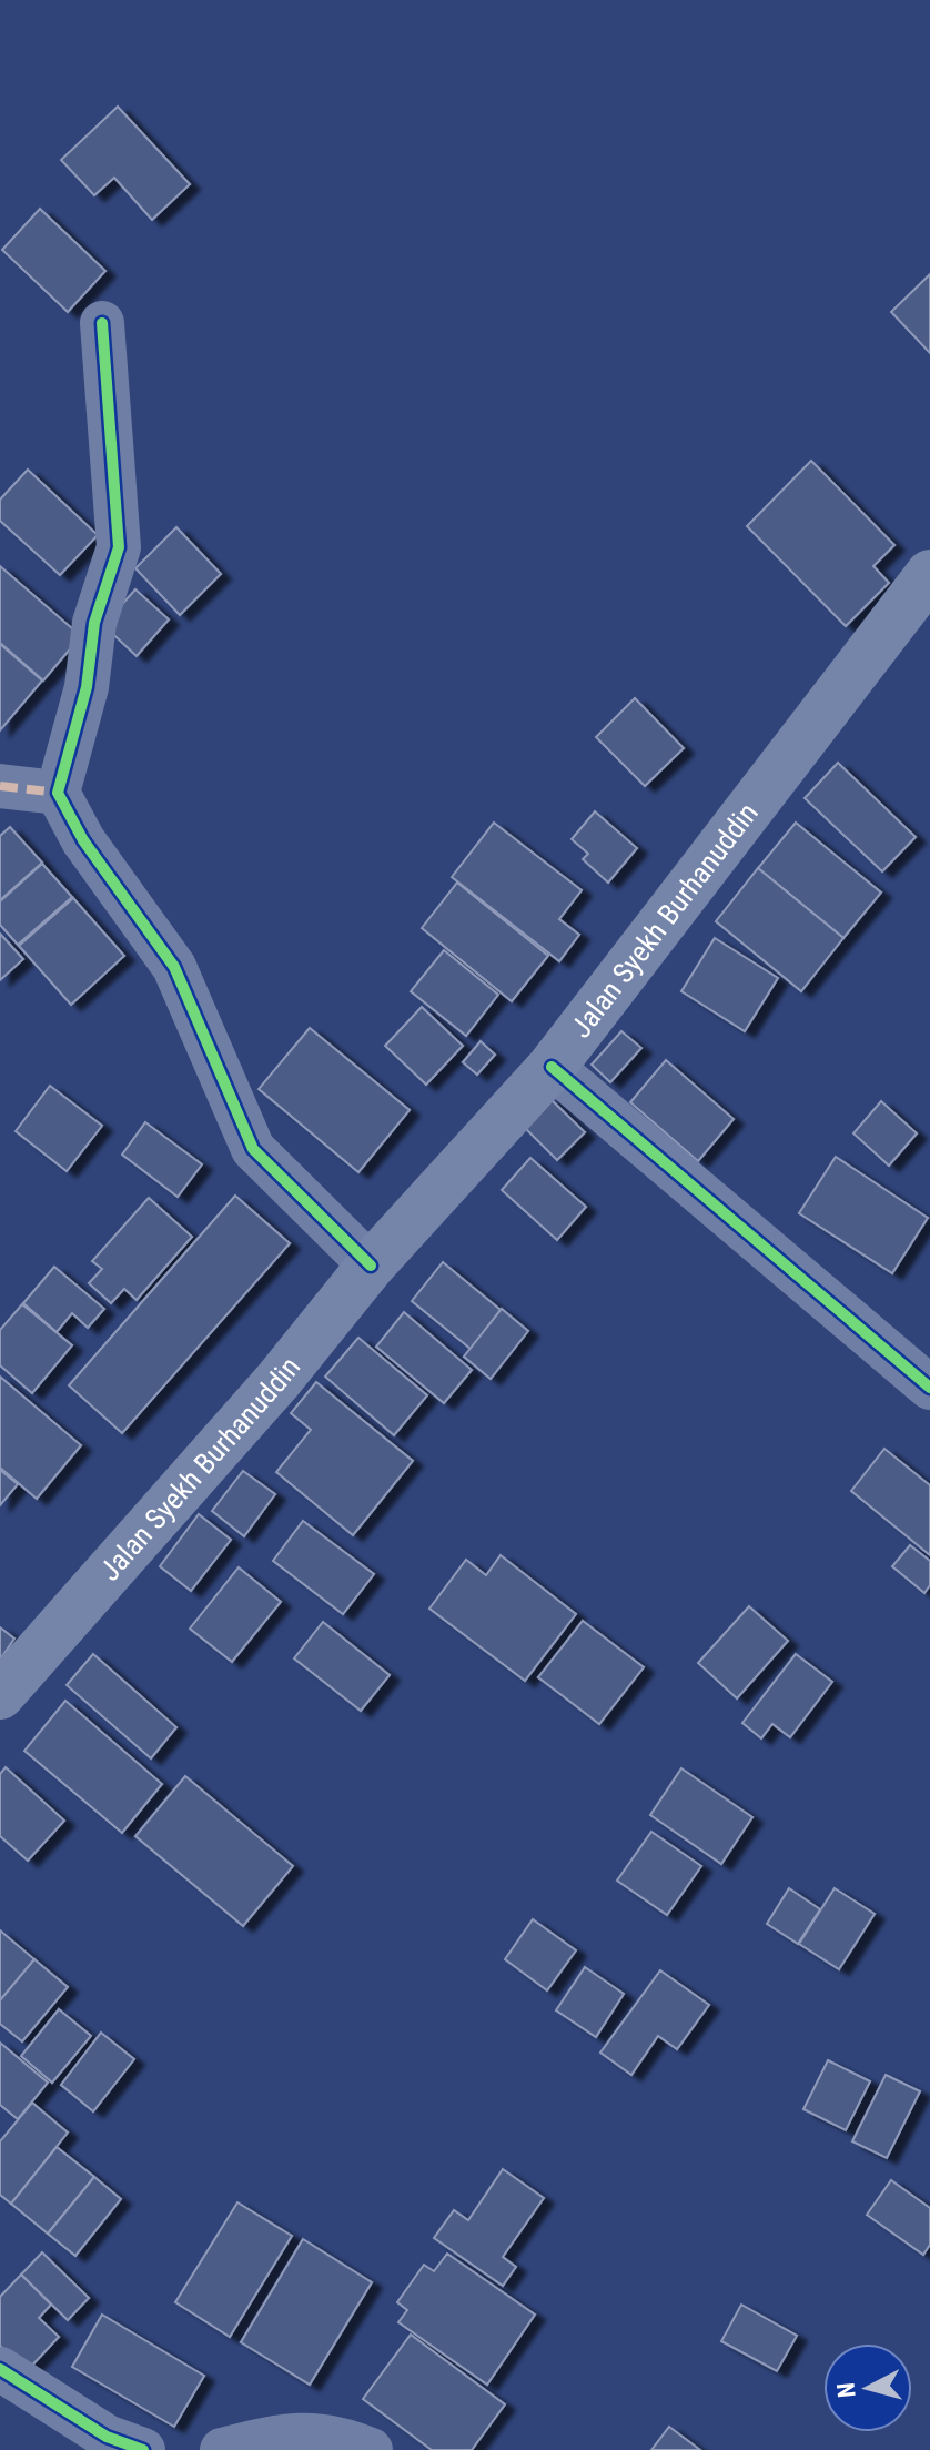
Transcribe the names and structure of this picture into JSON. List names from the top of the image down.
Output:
{
  "streets": {
    "main road": ["Jalan Syekh Burhanuddin"]
  },
  "north": "left"
}
